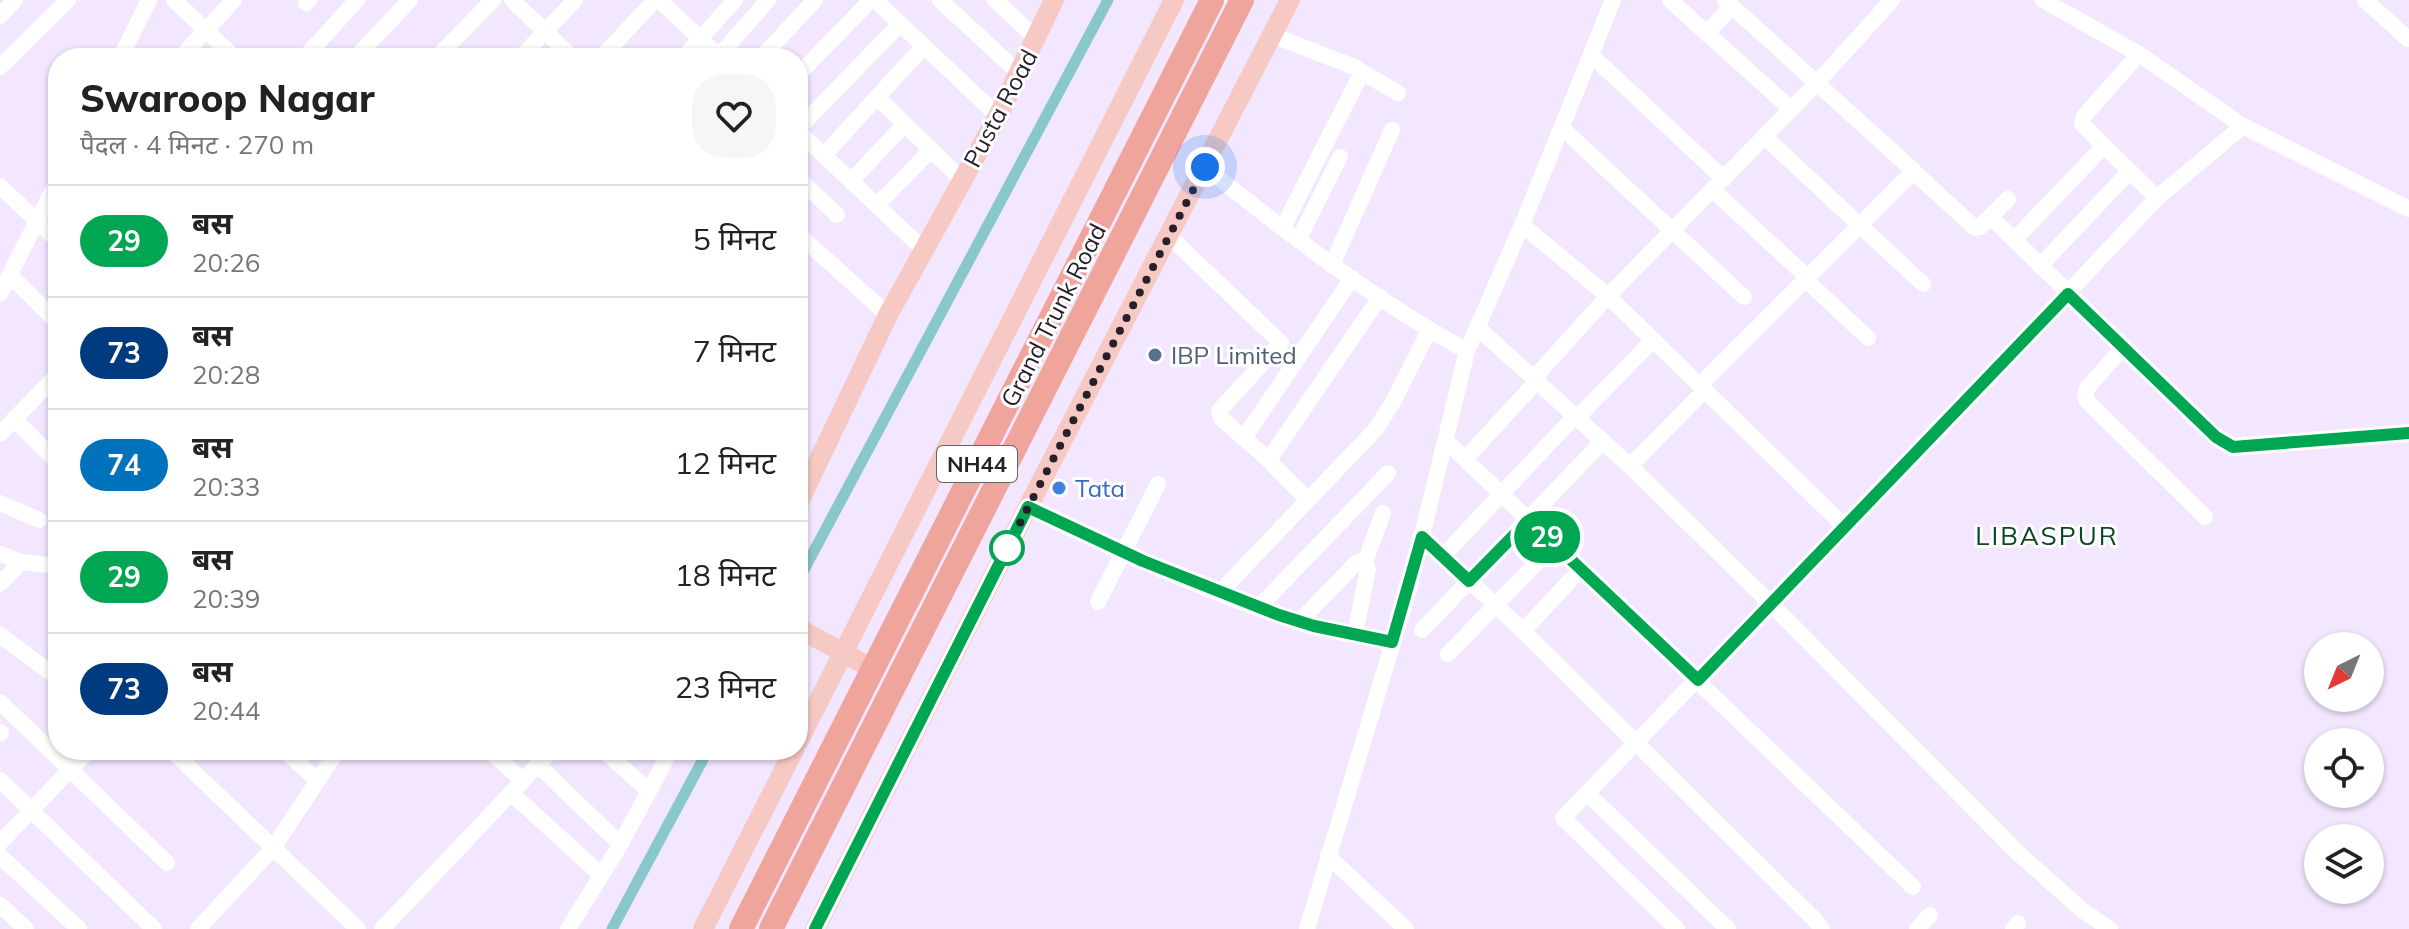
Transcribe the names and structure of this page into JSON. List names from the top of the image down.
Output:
{
  "streets": {
    "highway": ["Grand Trunk Road", "NH44"],
    "main road": ["Pusta Road"]
  },
  "districts": ["LIBASPUR"],
  "places": ["IBP Limited", "Tata"],
  "lines": ["bus line 29"],
  "north": "bottom left",
  "page": {
    "on_map": "29",
    "heading": ["Swaroop Nagar", "पैदल · 4 मिनट · 270 m"],
    "list": [
      {
        "mark": "29",
        "name": "बस",
        "note": "20:26",
        "value": "5 मिनट"
      },
      {
        "mark": "73",
        "name": "बस",
        "note": "20:28",
        "value": "7 मिनट"
      },
      {
        "mark": "74",
        "name": "बस",
        "note": "20:33",
        "value": "12 मिनट"
      },
      {
        "mark": "29",
        "name": "बस",
        "note": "20:39",
        "value": "18 मिनट"
      },
      {
        "mark": "73",
        "name": "बस",
        "note": "20:44",
        "value": "23 मिनट"
      }
    ]
  }
}
